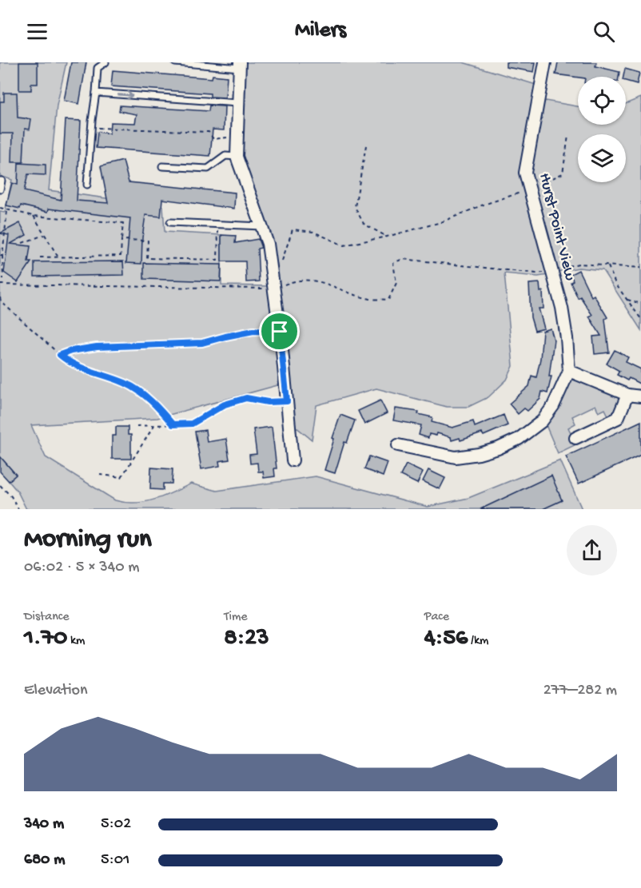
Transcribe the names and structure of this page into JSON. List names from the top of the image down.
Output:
{
  "streets": {
    "street": ["Hurst Point View"]
  },
  "page": {
    "header": "Milers",
    "heading": ["Morning run", "06:02 · 5 × 340 m"],
    "stats": [
      ["Distance", "1.70 km"],
      ["Time", "8:23"],
      ["Pace", "4:56 /km"]
    ],
    "chart": ["Elevation", "277–282 m"],
    "list": [
      {
        "name": "340 m",
        "note": "5:02"
      },
      {
        "name": "680 m",
        "note": "5:01"
      }
    ]
  }
}
